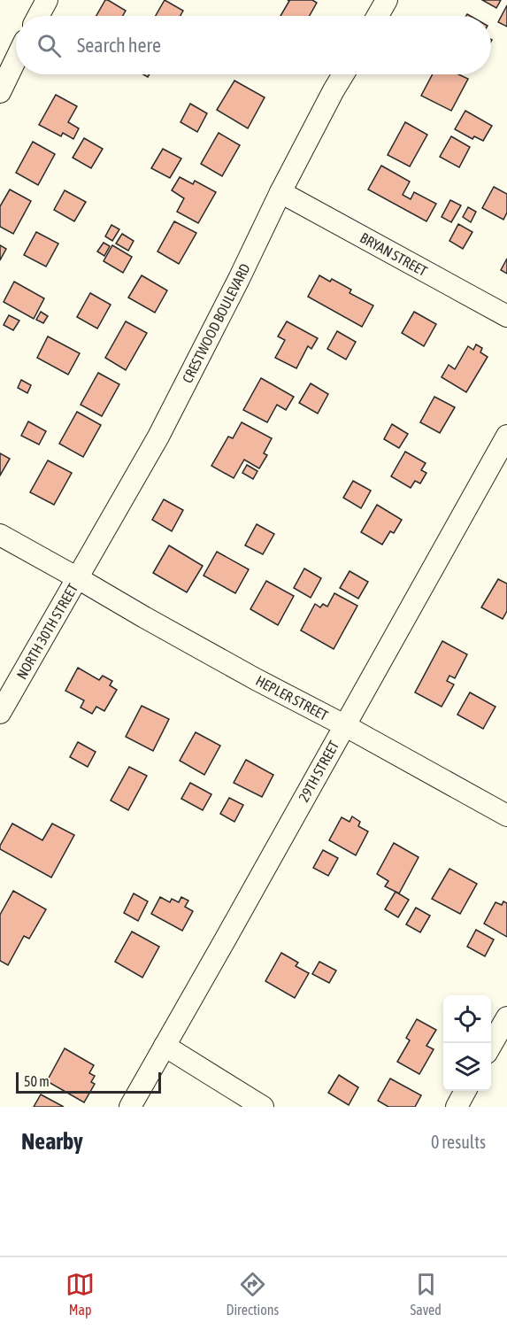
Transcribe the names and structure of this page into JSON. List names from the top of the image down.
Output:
{
  "streets": {
    "street": [
      "BRYAN STREET",
      "CRESTWOOD BOULEVARD",
      "NORTH 30TH STREET",
      "HEPLER STREET",
      "29TH STREET"
    ]
  },
  "crossings": [
    ["BRYAN STREET", "CRESTWOOD BOULEVARD"],
    ["CRESTWOOD BOULEVARD", "NORTH 30TH STREET"],
    ["CRESTWOOD BOULEVARD", "HEPLER STREET"],
    ["NORTH 30TH STREET", "HEPLER STREET"],
    ["HEPLER STREET", "29TH STREET"]
  ],
  "scale_bar": "50 m",
  "page": {
    "search": "Search here",
    "scale": "50 m",
    "heading": ["Nearby", "0 results"],
    "nav": ["Map", "Directions", "Saved"]
  }
}
